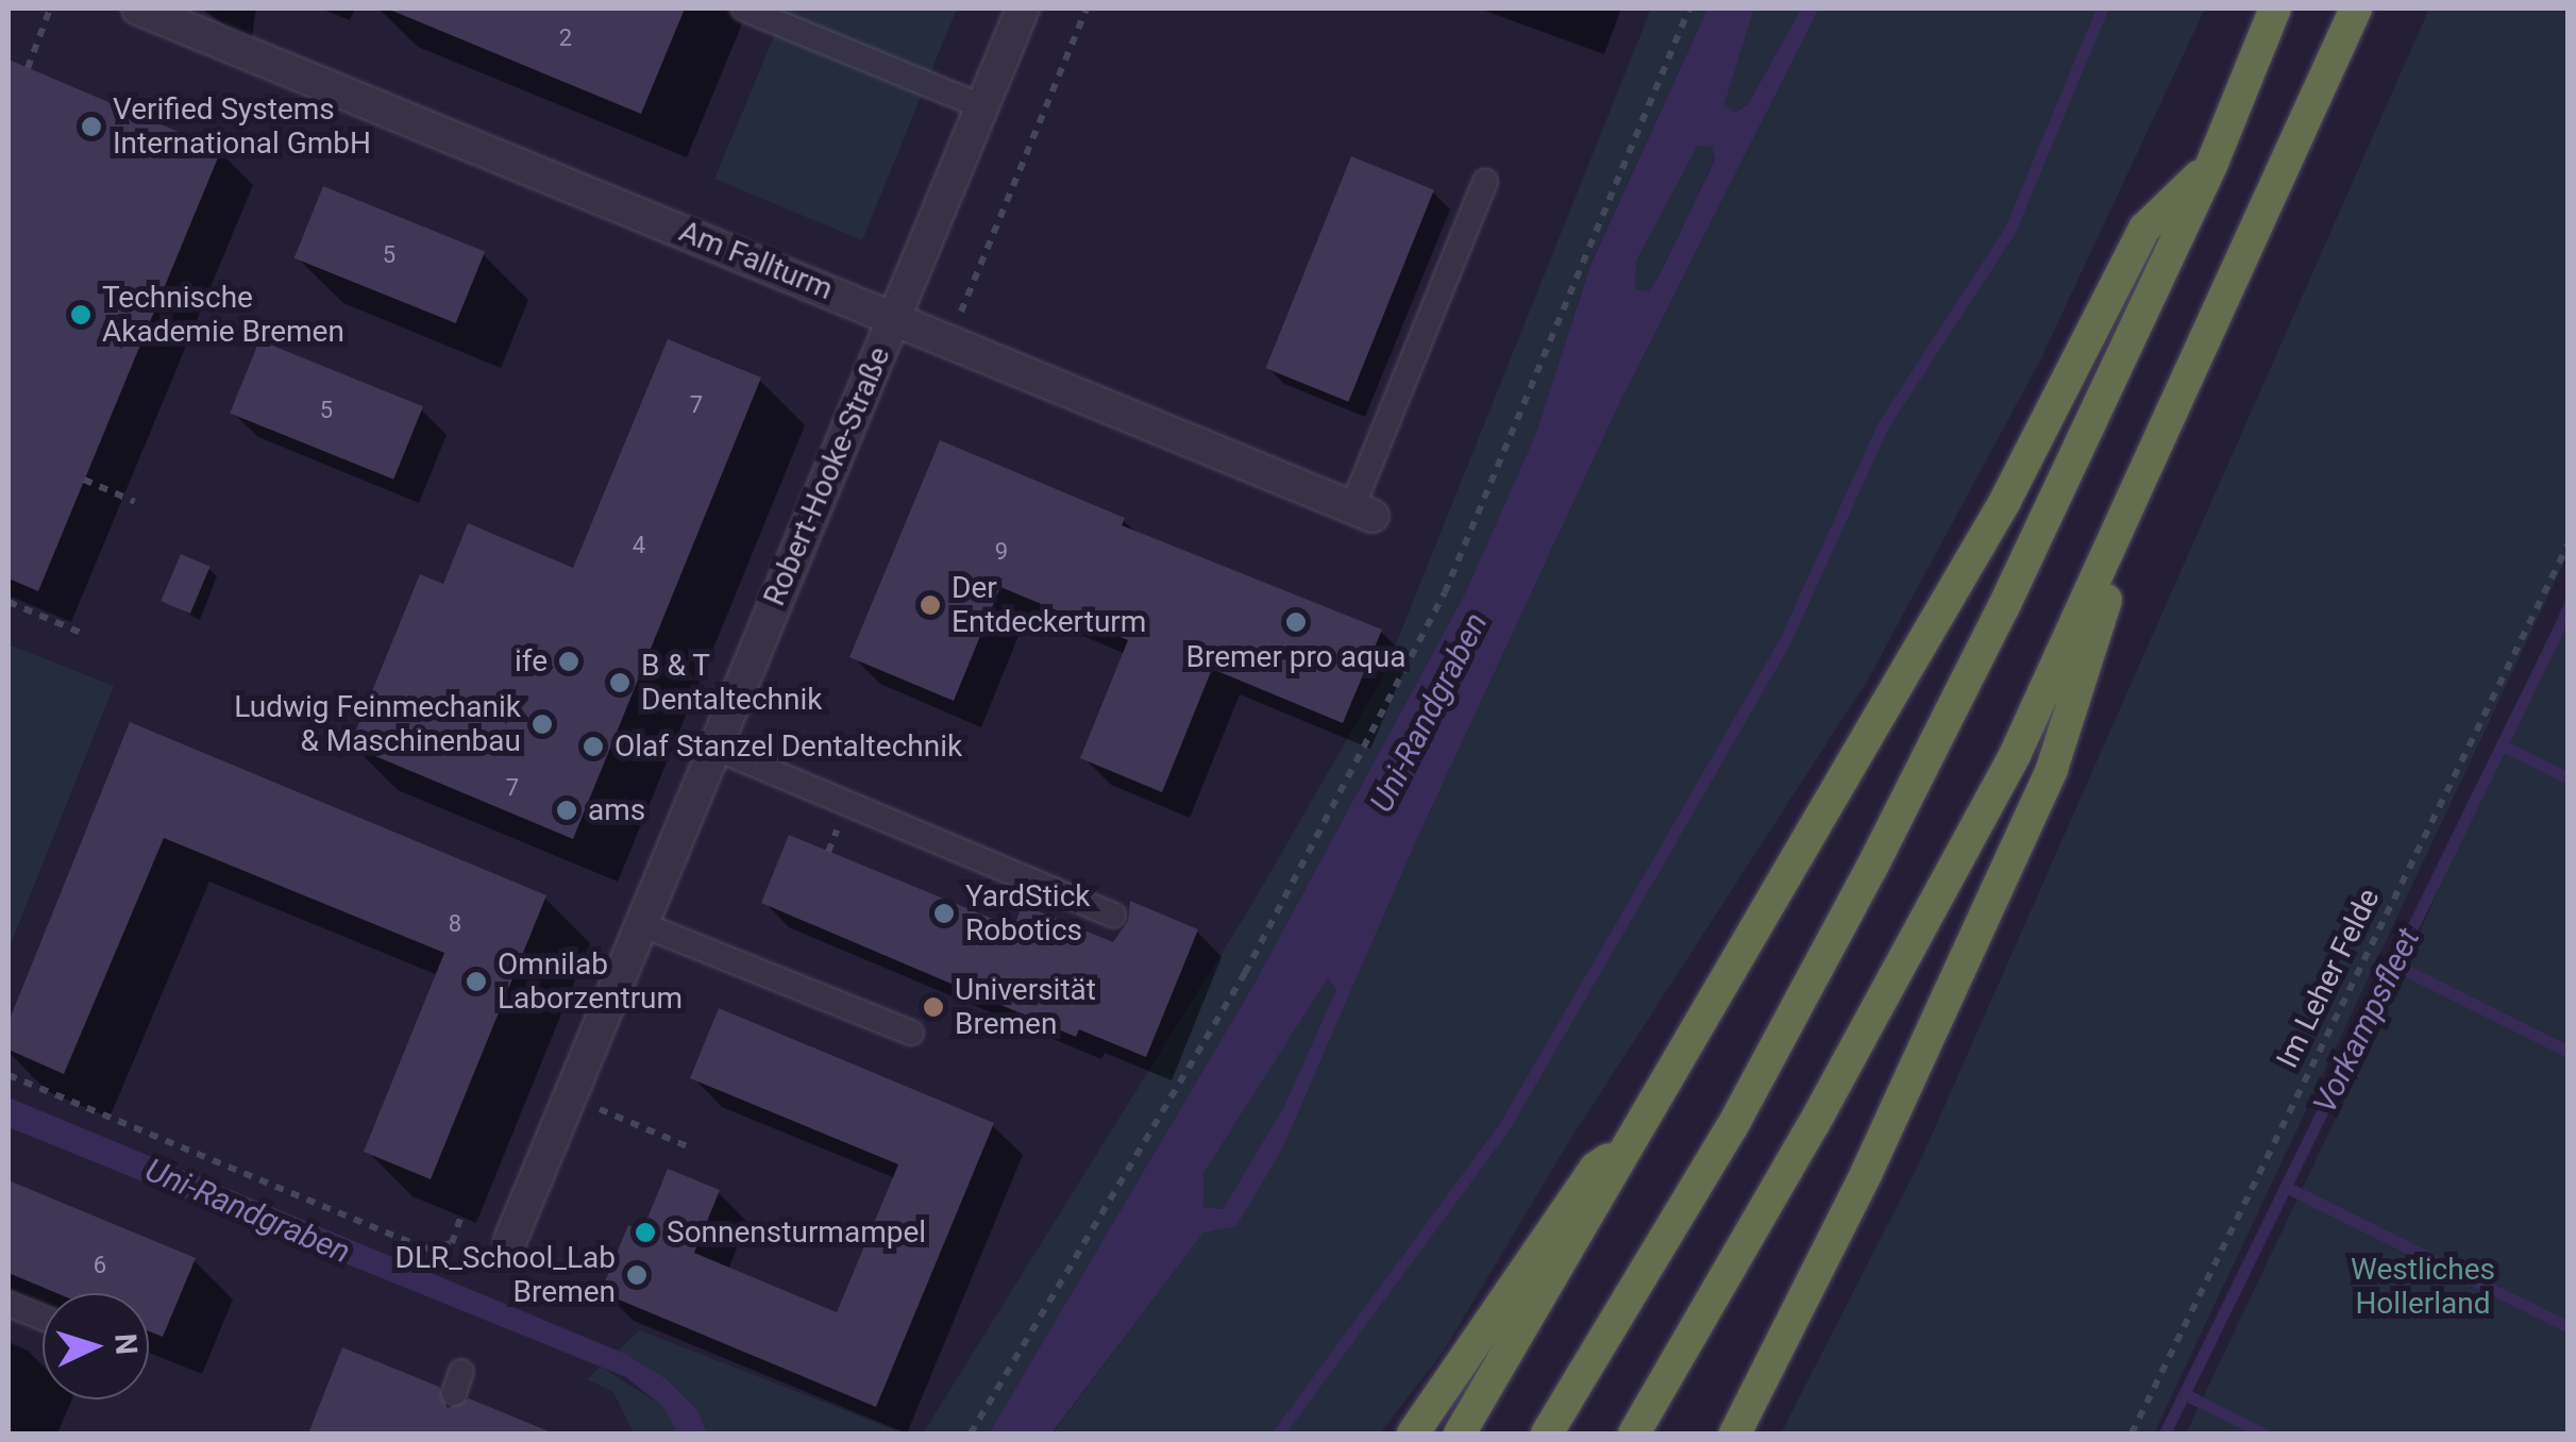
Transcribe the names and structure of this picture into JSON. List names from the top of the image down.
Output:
{
  "streets": {
    "street": ["Am Fallturm", "Robert-Hooke-Straße"],
    "path": ["Im Leher Felde"]
  },
  "crossings": [
    ["Am Fallturm", "Robert-Hooke-Straße"]
  ],
  "water": ["Uni-Randgraben", "Vorkampsfleet"],
  "parks": ["Westliches Hollerland"],
  "places": [
    "Verified Systems International GmbH",
    "Technische Akademie Bremen",
    "Der Entdeckerturm",
    "Bremer pro aqua",
    "ife",
    "B & T Dentaltechnik",
    "Ludwig Feinmechanik & Maschinenbau",
    "Olaf Stanzel Dentaltechnik",
    "ams",
    "YardStick Robotics",
    "Omnilab Laborzentrum",
    "Universität Bremen",
    "Sonnensturmampel",
    "DLR_School_Lab Bremen"
  ],
  "house_numbers": [
    "2",
    "5",
    "7",
    "5",
    "4",
    "9",
    "7",
    "8",
    "6"
  ],
  "north": "right"
}
